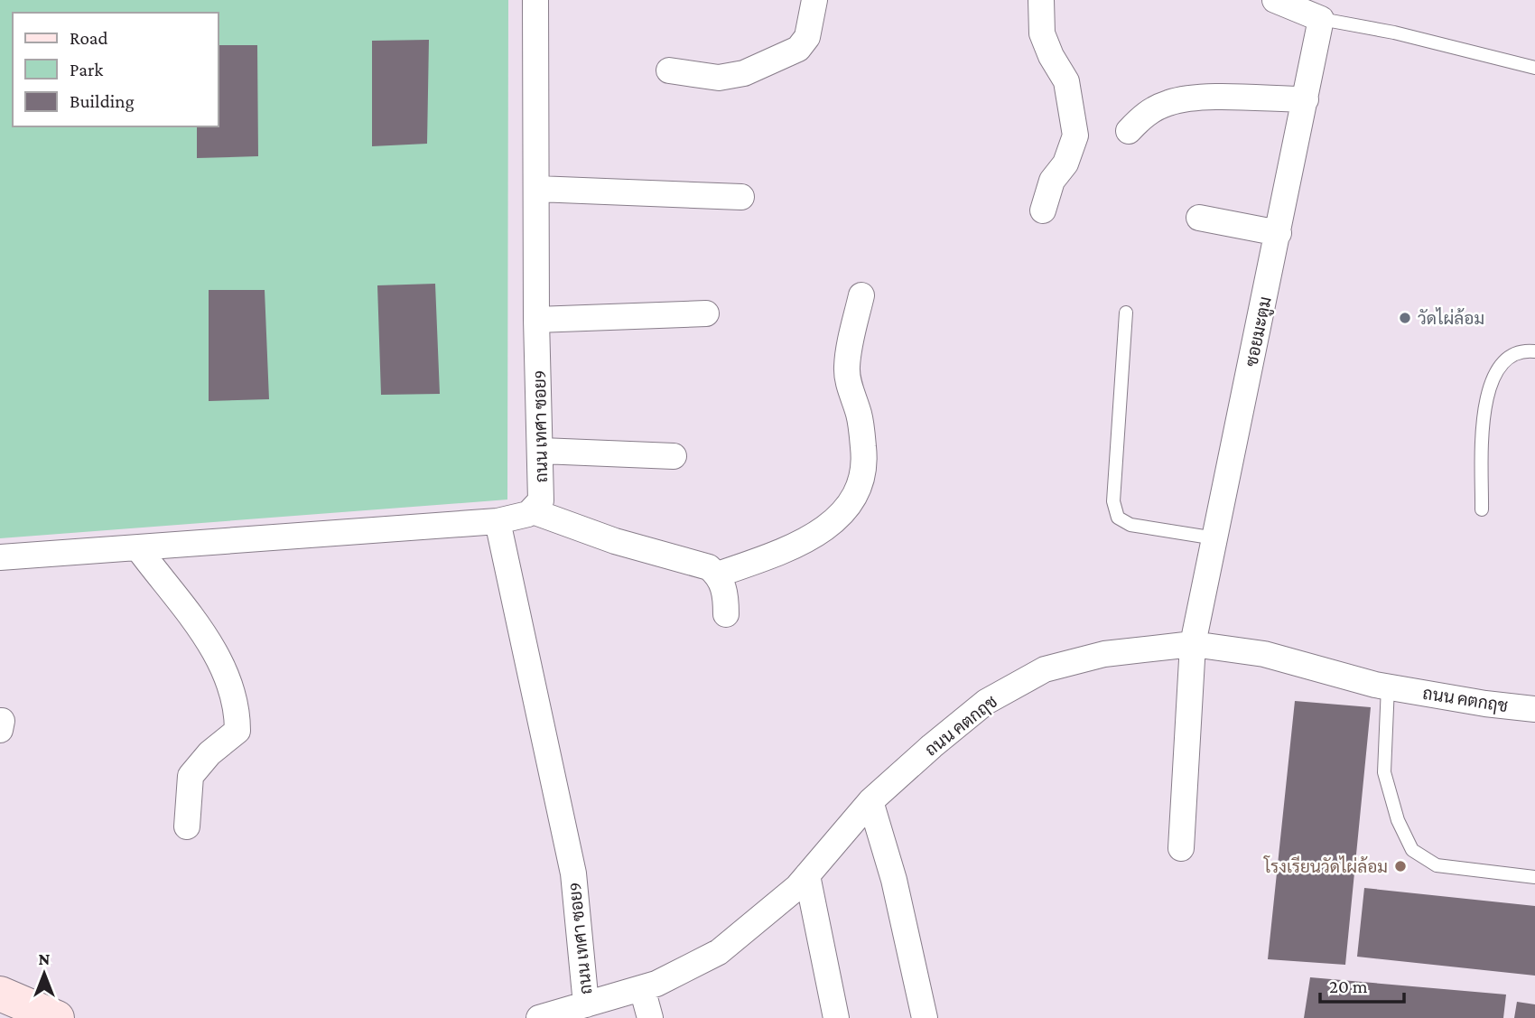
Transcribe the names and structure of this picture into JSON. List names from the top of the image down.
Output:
{
  "streets": {
    "street": ["ซอยมะตูม", "ถนน เทศา ซอย9", "ถนน คตกฤช"]
  },
  "crossings": [
    ["ซอยมะตูม", "ถนน คตกฤช"],
    ["ถนน เทศา ซอย9", "ถนน คตกฤช"]
  ],
  "places": ["วัดไผ่ล้อม", "โรงเรียนวัดไผ่ล้อม"],
  "legend": ["Road", "Park", "Building"],
  "scale_bar": "20 m",
  "north": "top"
}
